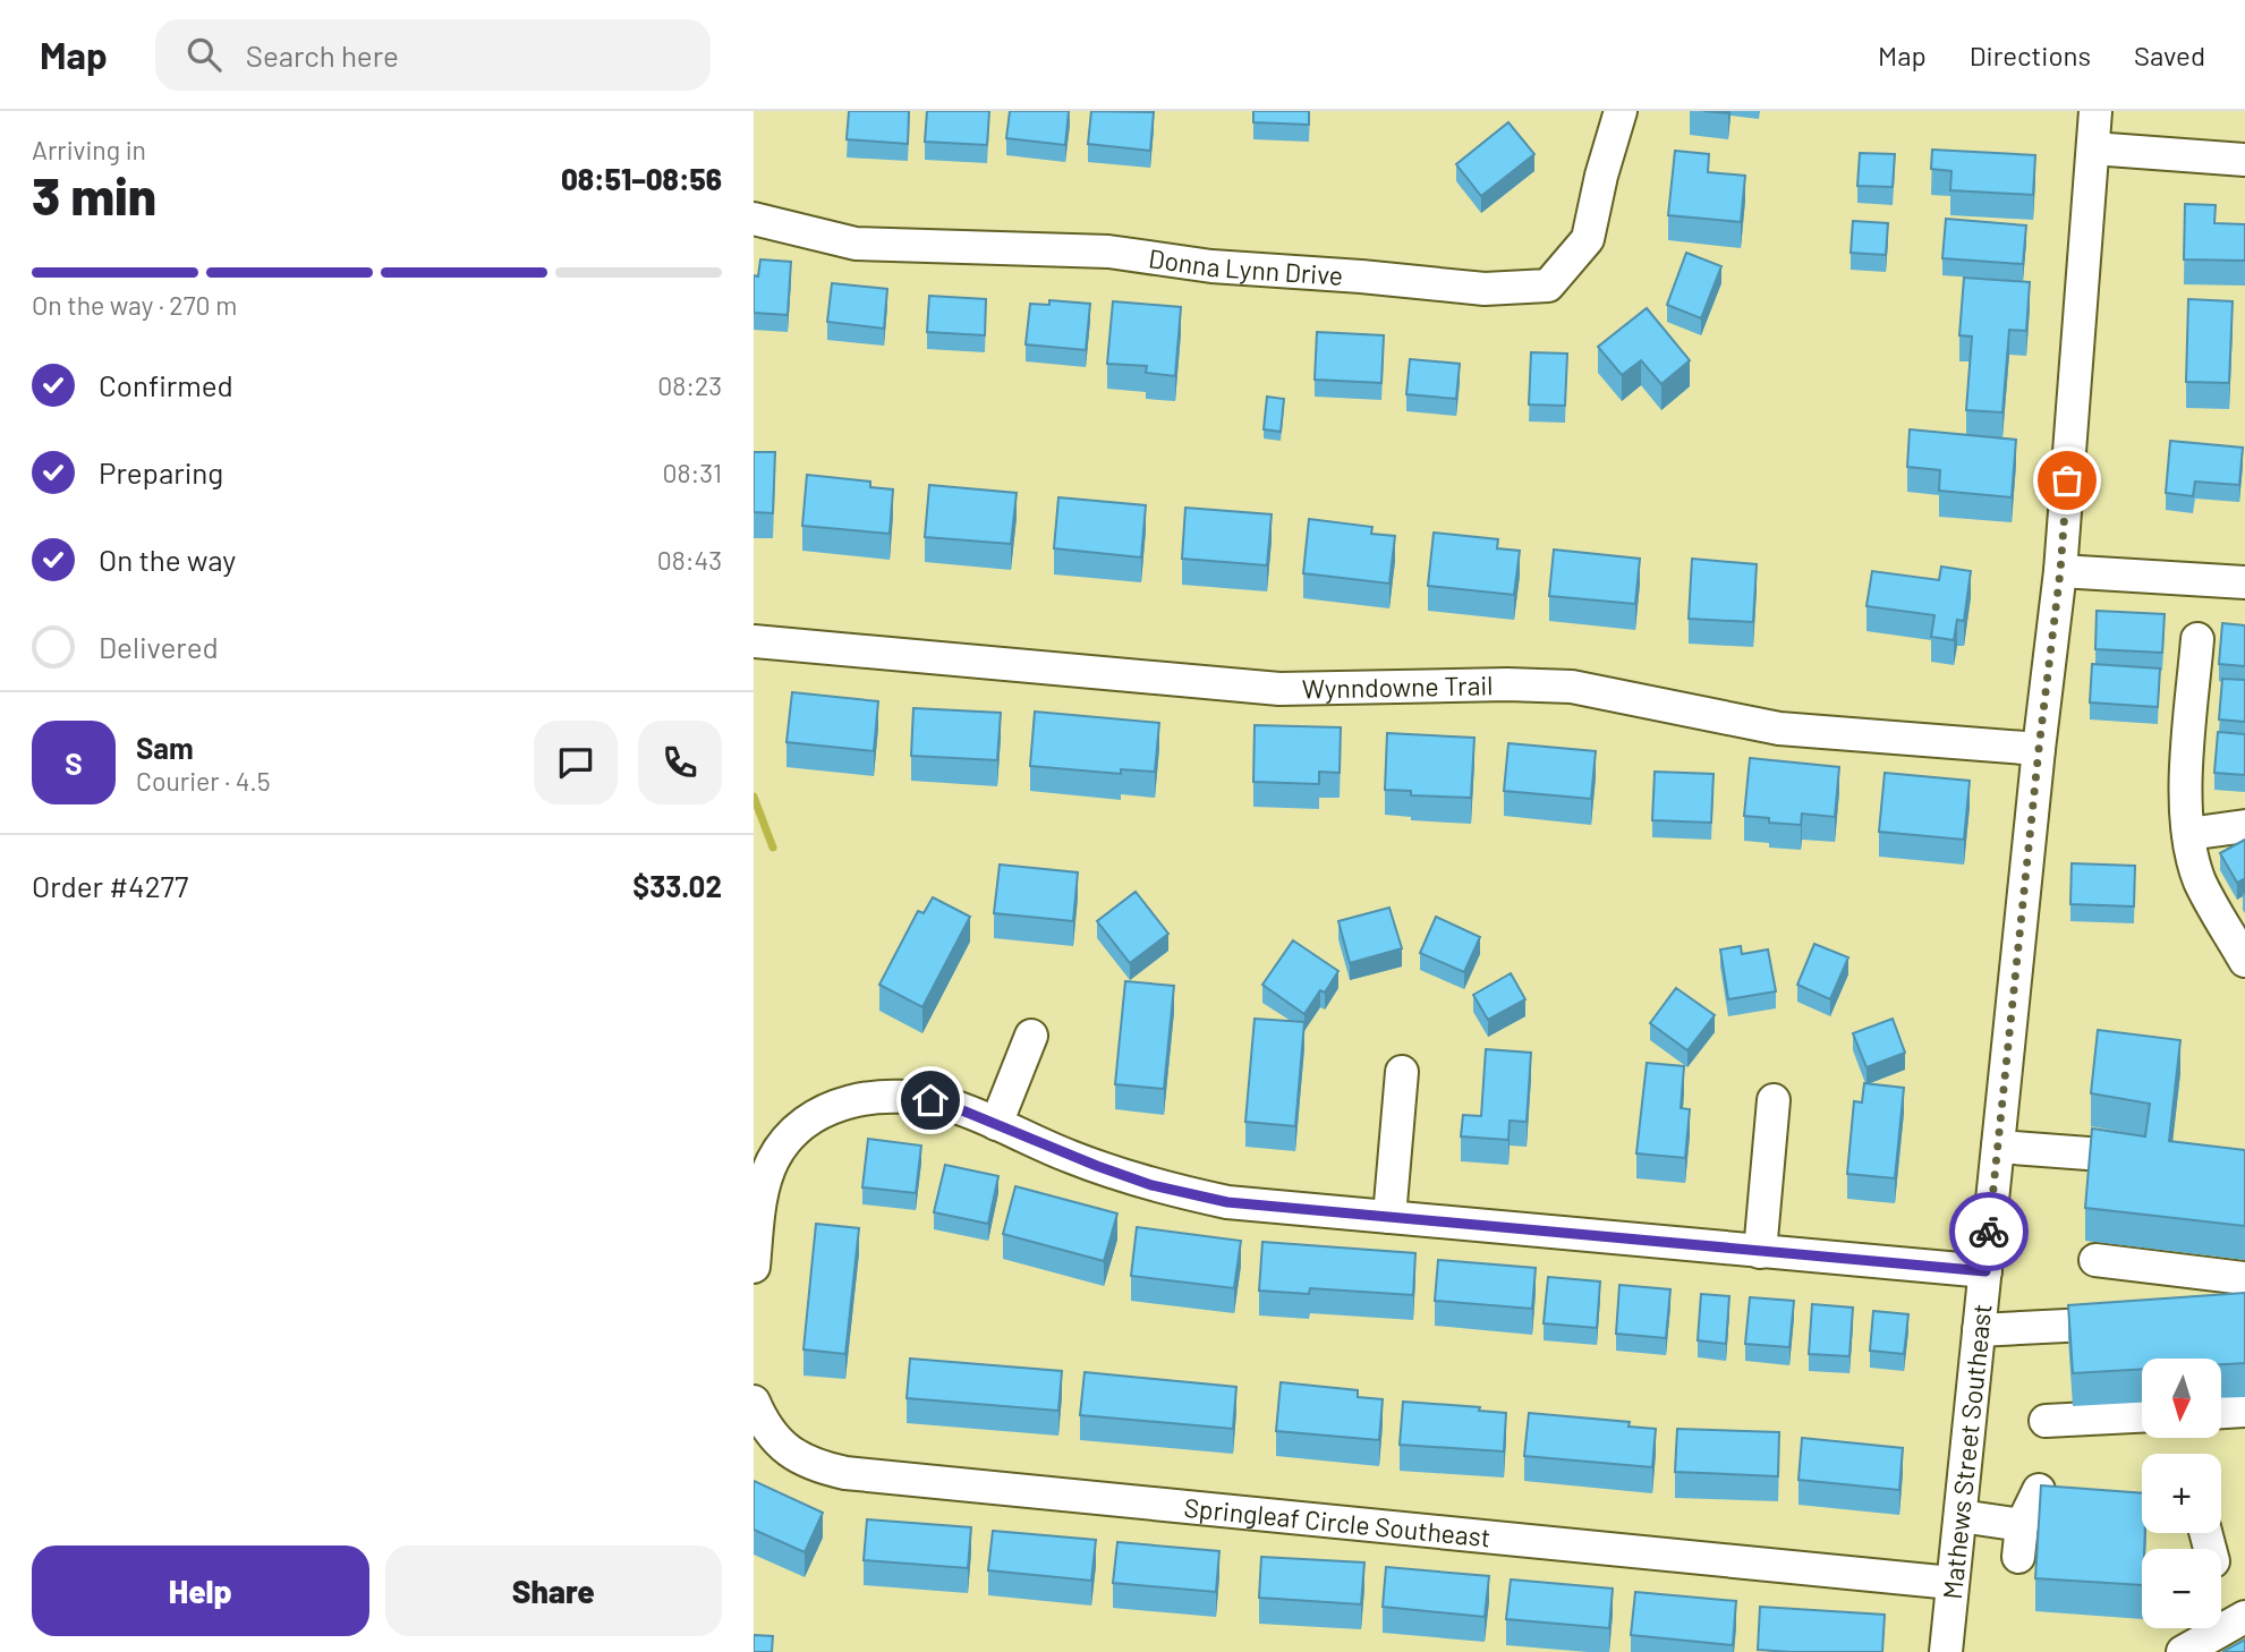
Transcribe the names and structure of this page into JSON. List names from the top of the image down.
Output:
{
  "streets": {
    "street": [
      "Donna Lynn Drive",
      "Wynndowne Trail",
      "Mathews Street Southeast",
      "Springleaf Circle Southeast"
    ]
  },
  "crossings": [
    ["Wynndowne Trail", "Mathews Street Southeast"],
    ["Mathews Street Southeast", "Springleaf Circle Southeast"]
  ],
  "north": "bottom",
  "page": {
    "header": "Map",
    "search": "Search here",
    "nav": ["Map", "Directions", "Saved"],
    "heading": ["3 min", "Arriving in", "08:51–08:56"],
    "panel": [
      "Sam",
      "Courier · 4.5",
      "Order #4277",
      "$33.02"
    ],
    "bar": "On the way · 270 m",
    "list": [
      ["Confirmed", "08:23"],
      ["Preparing", "08:31"],
      ["On the way", "08:43"],
      "Delivered"
    ],
    "round": "S",
    "map_buttons": ["+", "−"],
    "buttons": ["Help", "Share"]
  }
}
